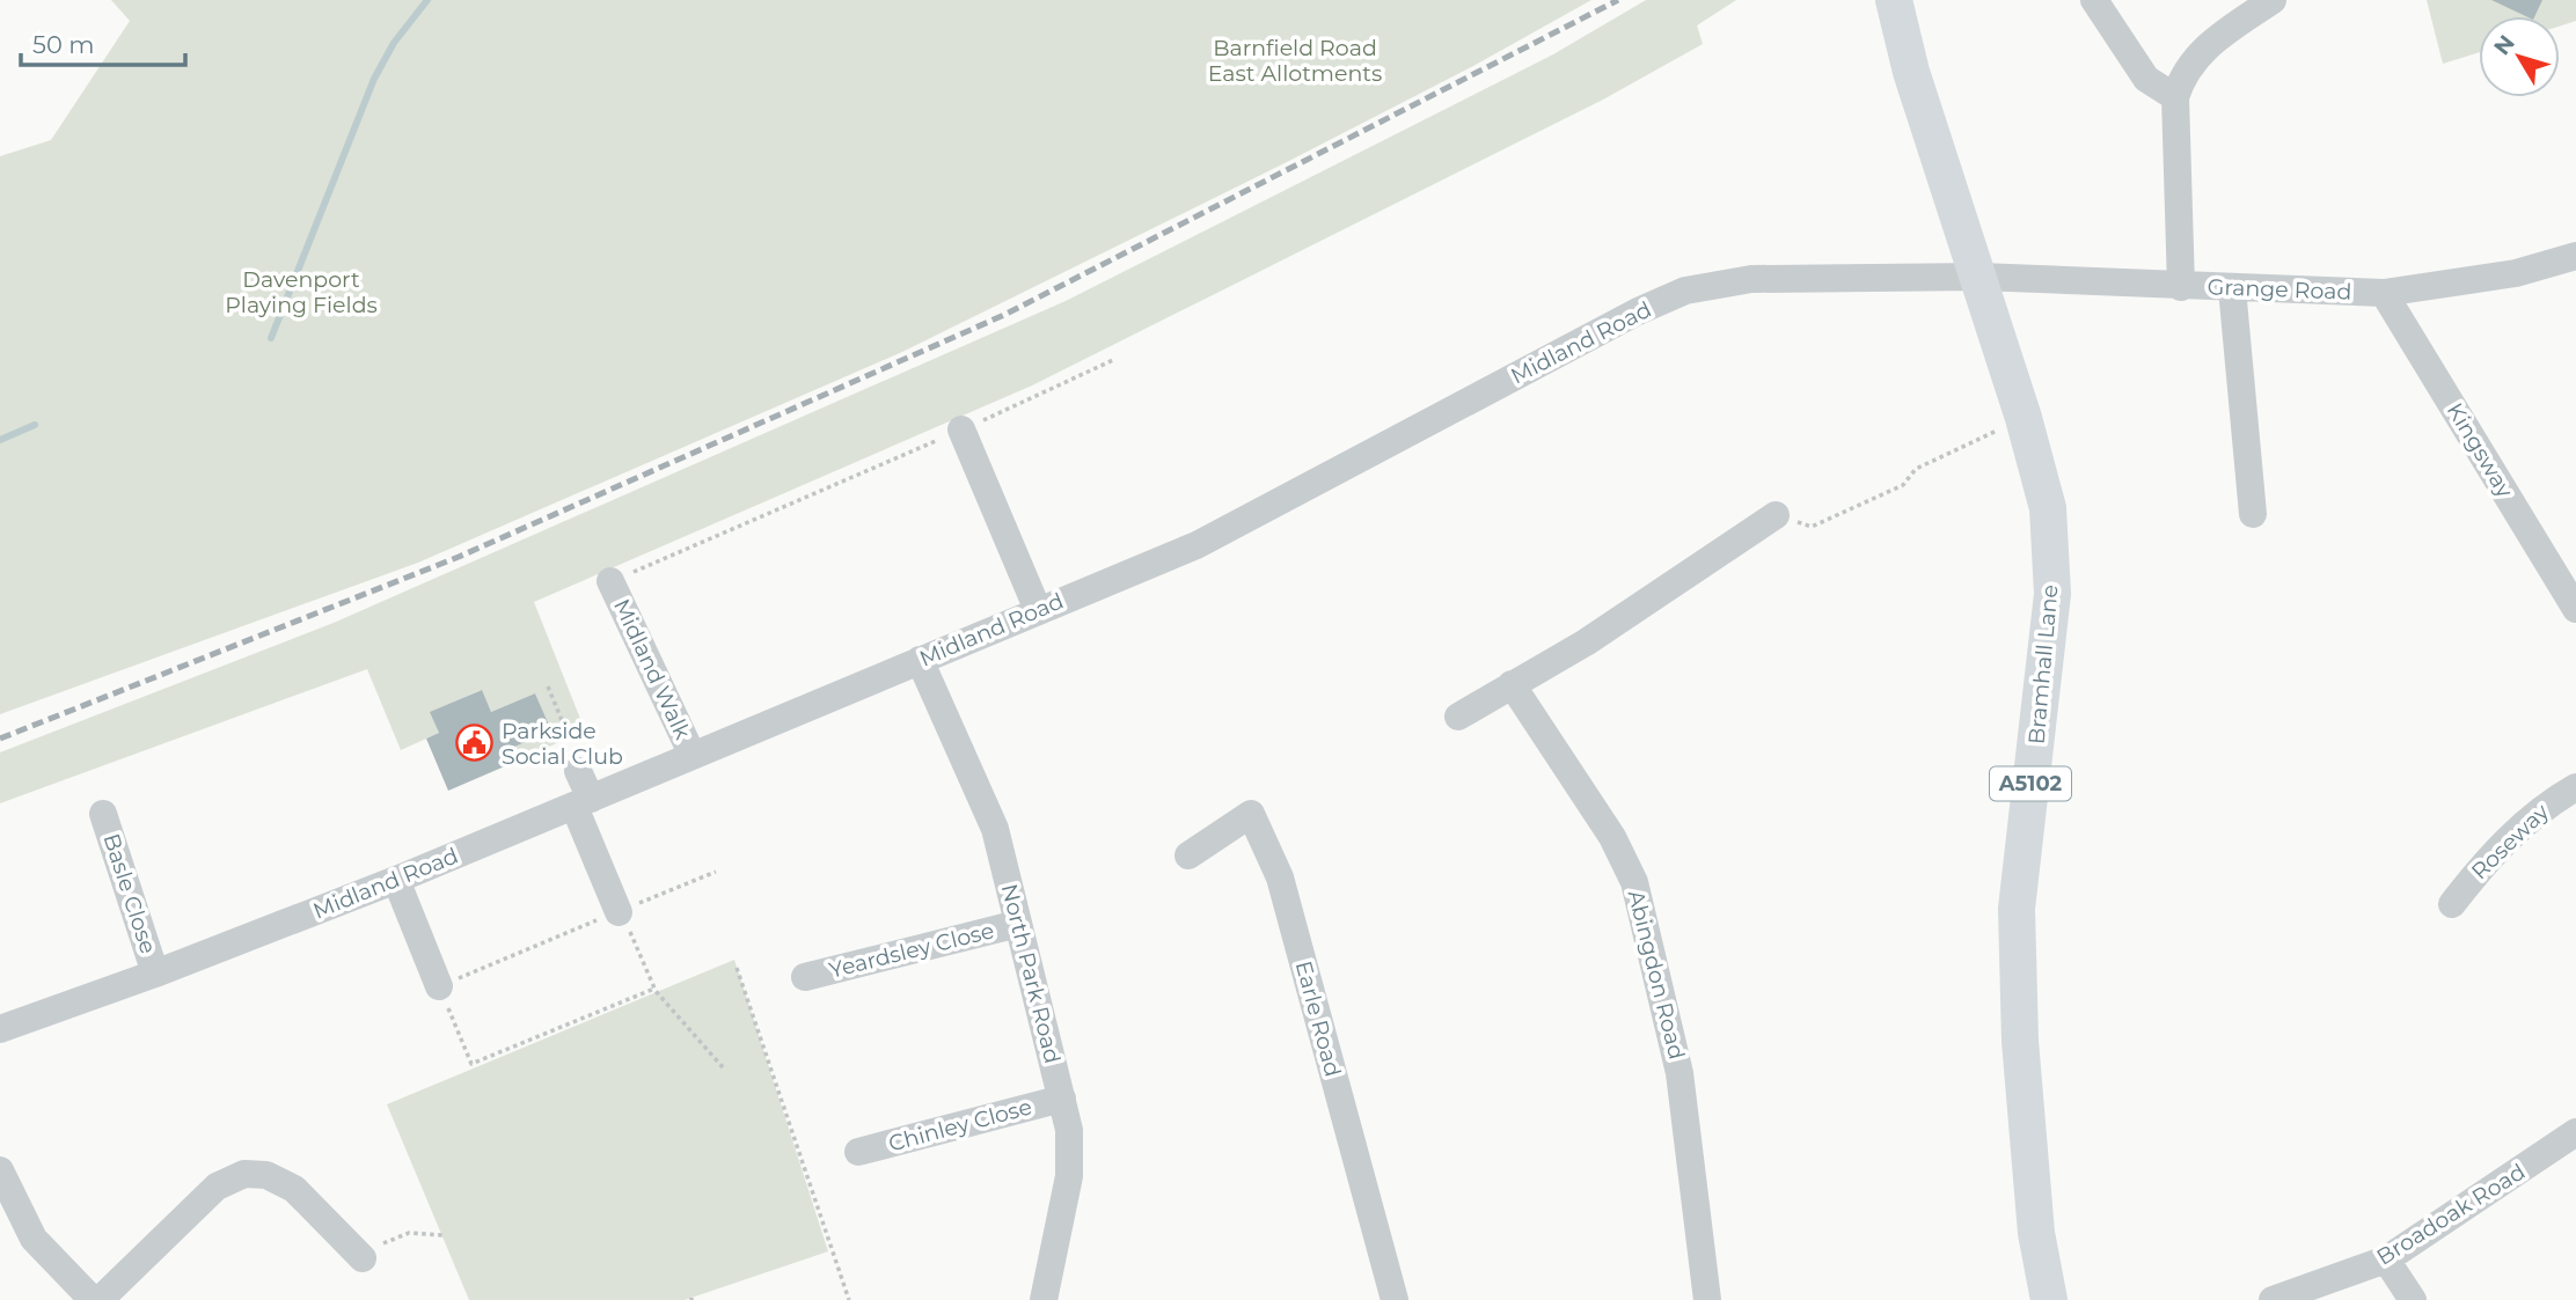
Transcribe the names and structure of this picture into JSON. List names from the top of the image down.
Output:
{
  "streets": {
    "main road": ["Bramhall Lane", "A5102"],
    "street": [
      "Grange Road",
      "Midland Road",
      "Kingsway",
      "Midland Walk",
      "Roseway",
      "Basle Close",
      "Yeardsley Close",
      "North Park Road",
      "Abingdon Road",
      "Earle Road",
      "Chinley Close",
      "Broadoak Road"
    ]
  },
  "crossings": [
    ["Grange Road", "Midland Road"],
    ["Grange Road", "Kingsway"],
    ["Grange Road", "Bramhall Lane"],
    ["Midland Road", "Bramhall Lane"],
    ["Midland Road", "Midland Walk"],
    ["Midland Road", "Basle Close"],
    ["Midland Road", "North Park Road"],
    ["Yeardsley Close", "North Park Road"],
    ["North Park Road", "Chinley Close"]
  ],
  "parks": ["Barnfield Road East Allotments", "Davenport Playing Fields"],
  "places": {
    "public building": ["Parkside Social Club"]
  },
  "scale_bar": "50 m",
  "north": "top left"
}
